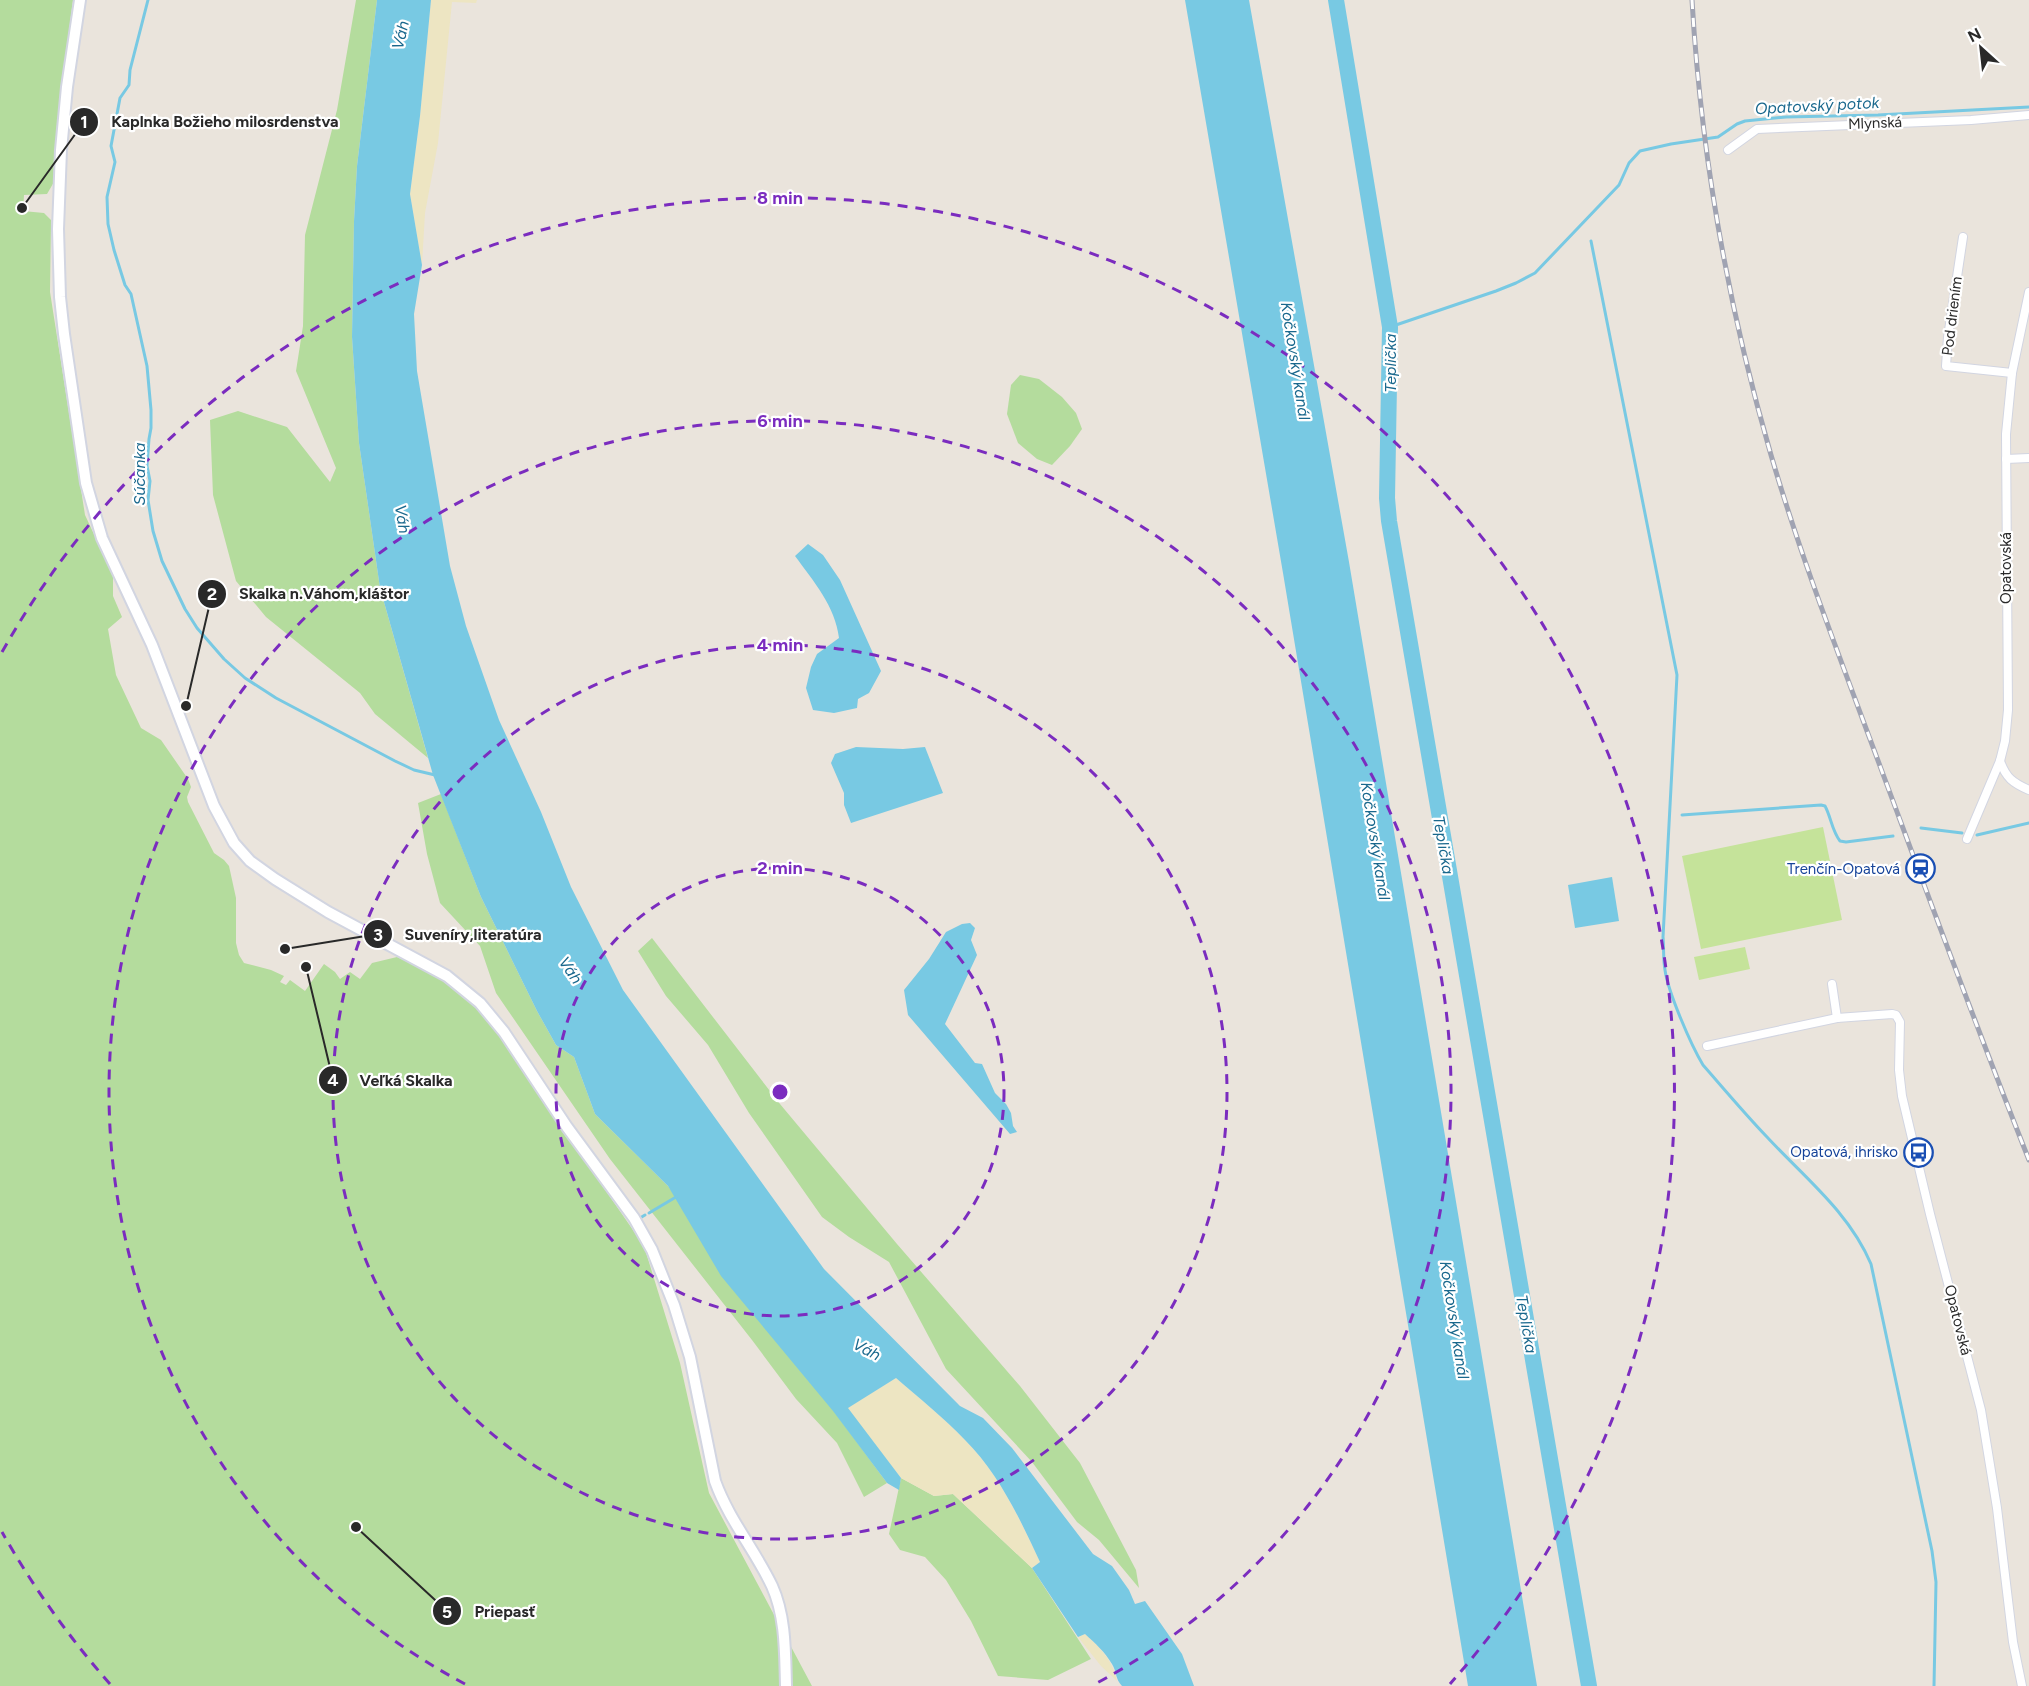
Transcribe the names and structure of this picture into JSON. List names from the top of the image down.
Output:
{
  "streets": {
    "street": ["Mlynská", "Pod driením", "Opatovská"]
  },
  "crossings": [
    ["Pod driením", "Opatovská"]
  ],
  "water": [
    "Váh",
    "Opatovský potok",
    "Kočkovský kanál",
    "Teplička",
    "Súčanka"
  ],
  "places": {
    "other": [
      "Kaplnka Božieho milosrdenstva",
      "Skalka n.Váhom,kláštor",
      "Suveníry,literatúra",
      "Veľká Skalka",
      "Priepasť"
    ],
    "station": ["Trenčín-Opatová"],
    "bus stop": ["Opatová, ihrisko"]
  },
  "north": "top left",
  "rings": [
    "8 min",
    "6 min",
    "4 min",
    "2 min"
  ]
}
